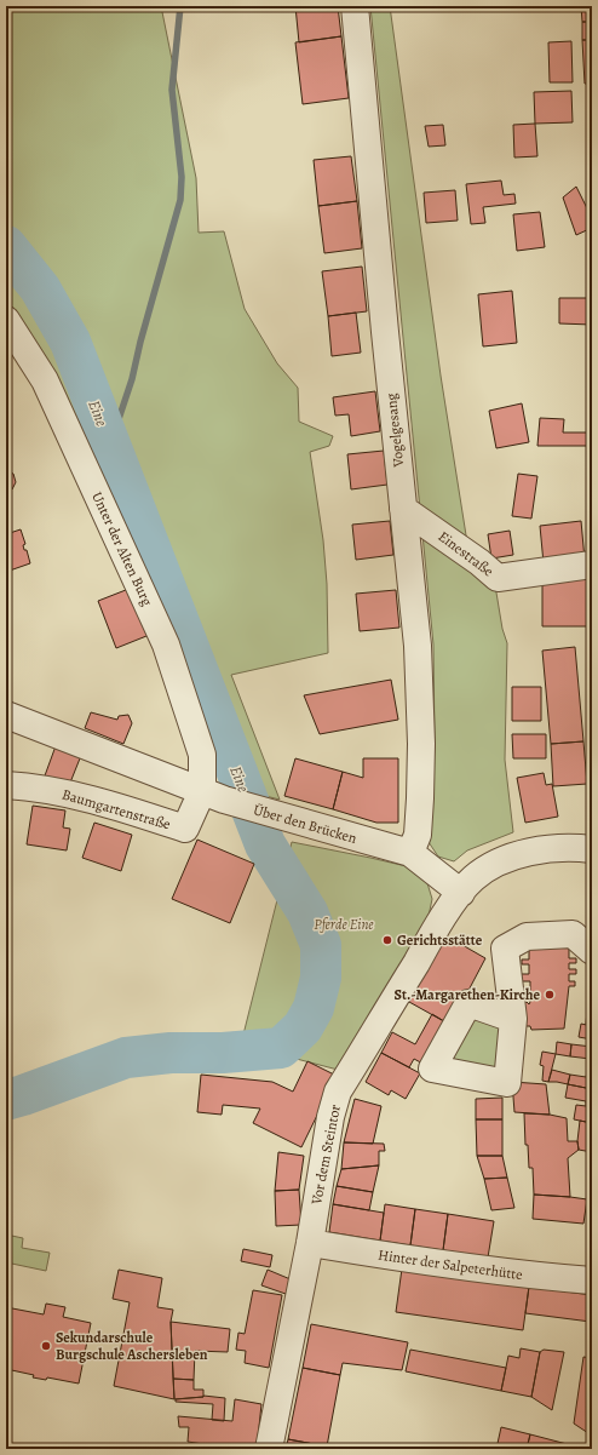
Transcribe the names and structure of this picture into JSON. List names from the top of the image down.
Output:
{
  "streets": {
    "street": [
      "Vogelgesang",
      "Unter der Alten Burg",
      "Einestraße",
      "Baumgartenstraße",
      "Über den Brücken",
      "Vor dem Steintor",
      "Hinter der Salpeterhütte"
    ]
  },
  "crossings": [
    ["Vogelgesang", "Einestraße"],
    ["Vogelgesang", "Über den Brücken"],
    ["Unter der Alten Burg", "Baumgartenstraße"],
    ["Unter der Alten Burg", "Über den Brücken"],
    ["Baumgartenstraße", "Über den Brücken"],
    ["Über den Brücken", "Vor dem Steintor"],
    ["Vor dem Steintor", "Hinter der Salpeterhütte"]
  ],
  "water": ["Eine"],
  "parks": ["Pferde Eine"],
  "places": ["Gerichtsstätte", "St.-Margarethen-Kirche", "Sekundarschule Burgschule Aschersleben"]
}
